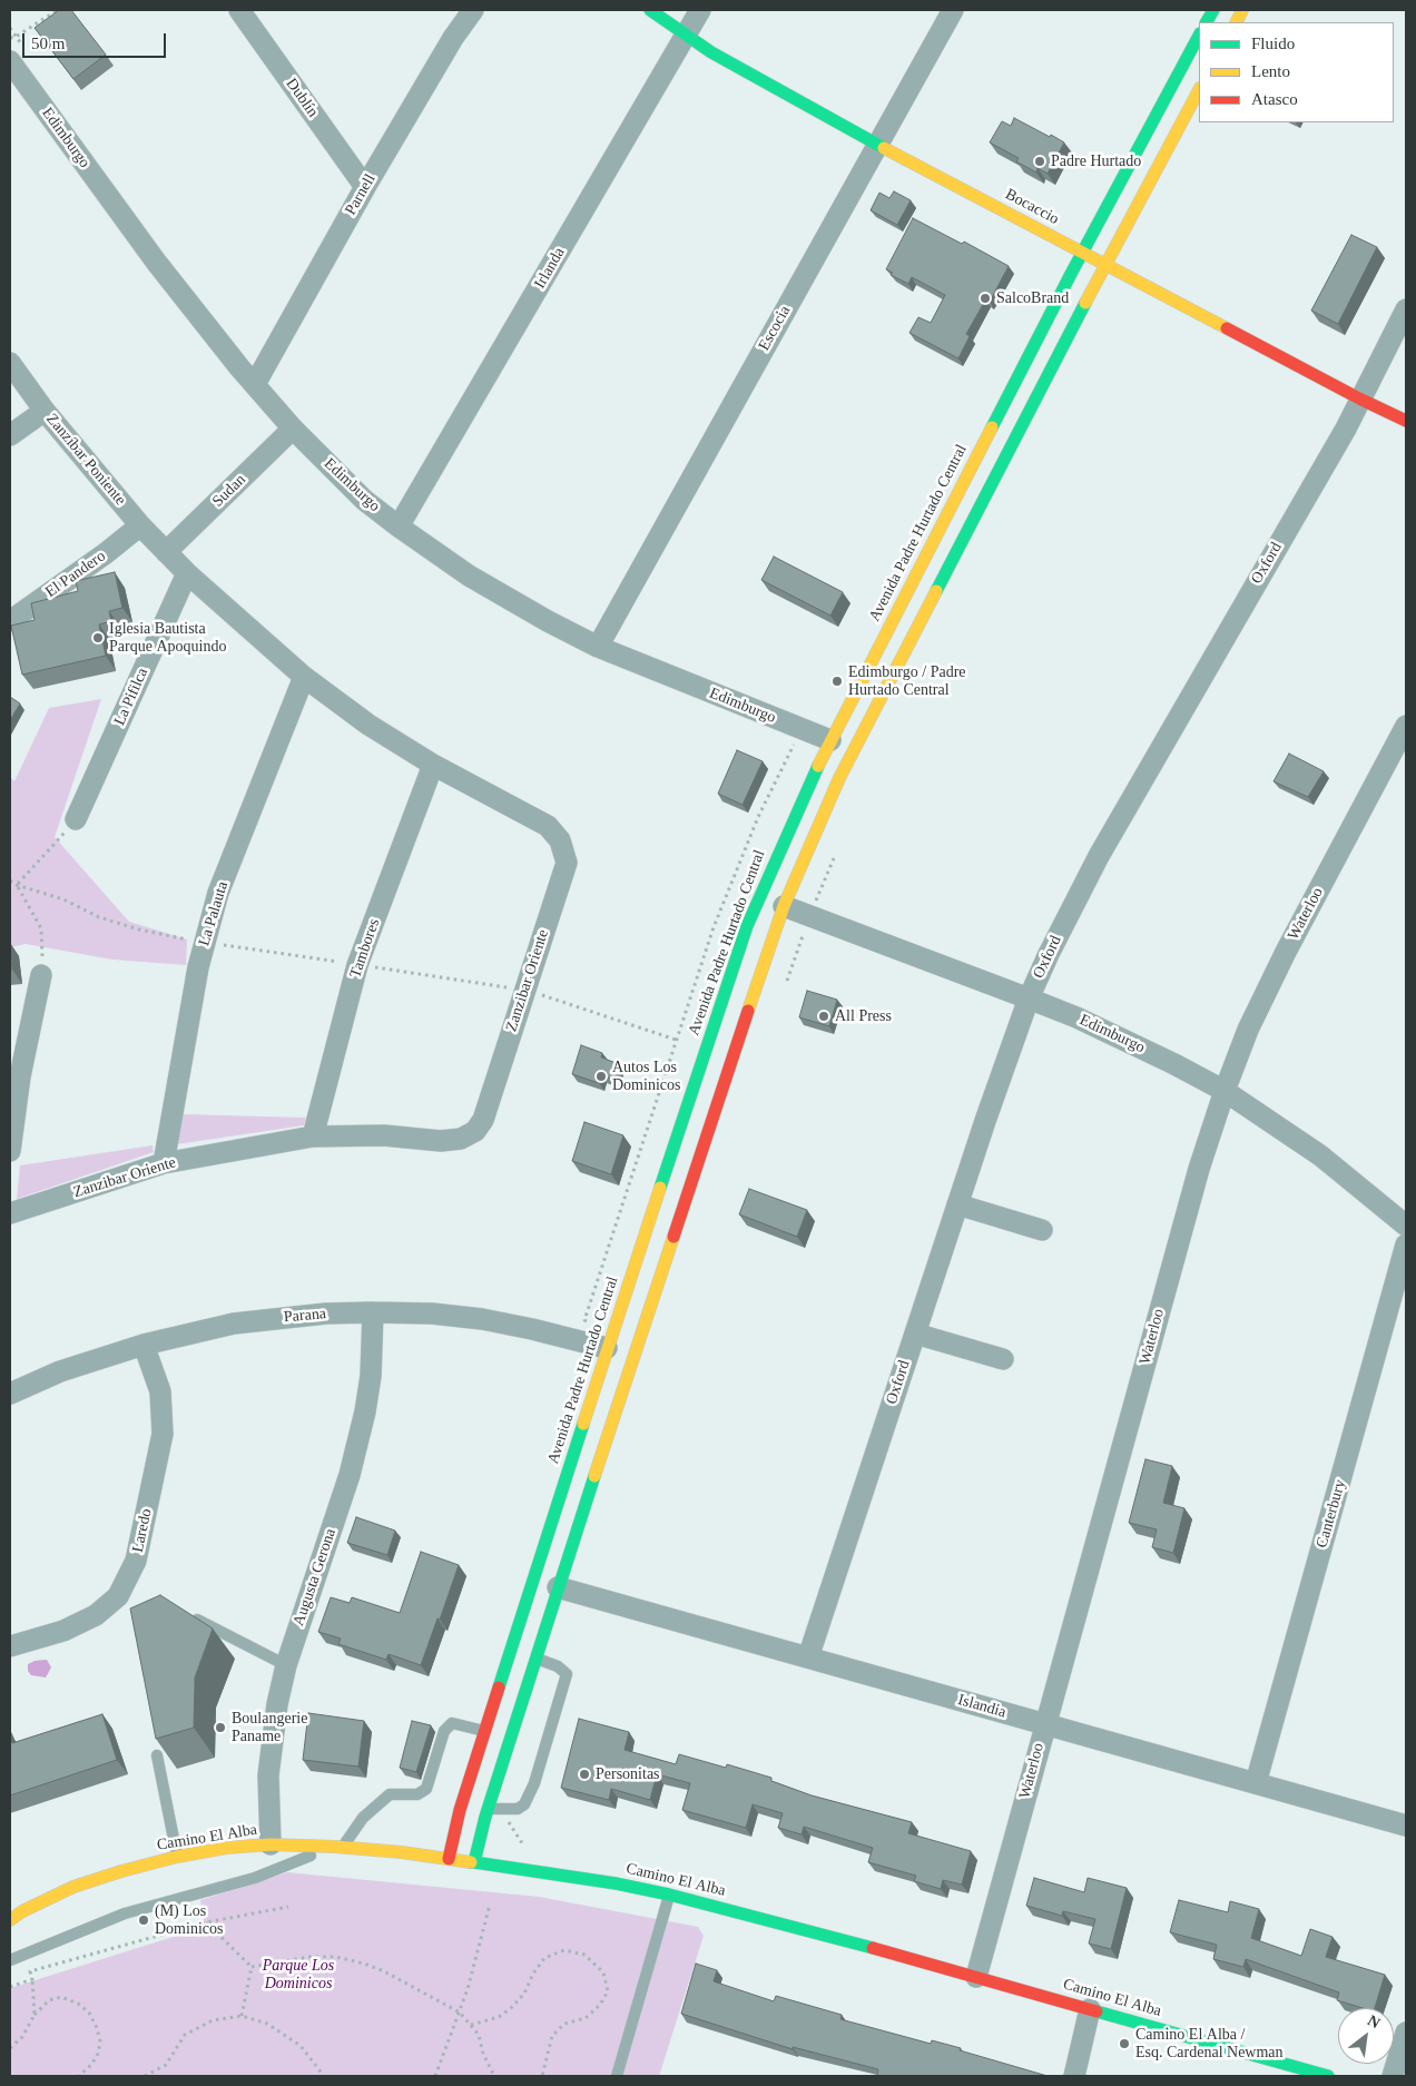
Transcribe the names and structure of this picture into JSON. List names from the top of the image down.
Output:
{
  "streets": {
    "main road": ["Bocaccio", "Avenida Padre Hurtado Central", "Camino El Alba"],
    "street": [
      "Dublín",
      "Edimburgo",
      "Parnell",
      "Irlanda",
      "Escocia",
      "Zanzíbar Poniente",
      "Sudan",
      "Oxford",
      "El Pandero",
      "La Pifilca",
      "La Palauta",
      "Waterloo",
      "Tambores",
      "Zanzibar Oriente",
      "Parana",
      "Canterbury",
      "Laredo",
      "Augusta Gerona",
      "Islandia"
    ]
  },
  "crossings": [
    ["Dublín", "Parnell"],
    ["Edimburgo", "Parnell"],
    ["Edimburgo", "Irlanda"],
    ["Edimburgo", "Escocia"],
    ["Edimburgo", "Sudan"],
    ["Edimburgo", "Avenida Padre Hurtado Central"],
    ["Edimburgo", "Oxford"],
    ["Edimburgo", "Waterloo"],
    ["Bocaccio", "Irlanda"],
    ["Bocaccio", "Escocia"],
    ["Bocaccio", "Avenida Padre Hurtado Central"],
    ["Bocaccio", "Oxford"],
    ["Zanzíbar Poniente", "Sudan"],
    ["Zanzíbar Poniente", "El Pandero"],
    ["Zanzíbar Poniente", "Zanzibar Oriente"],
    ["Sudan", "Zanzibar Oriente"],
    ["Avenida Padre Hurtado Central", "Parana"],
    ["Avenida Padre Hurtado Central", "Camino El Alba"],
    ["Oxford", "Islandia"],
    ["La Pifilca", "Zanzibar Oriente"],
    ["La Palauta", "Zanzibar Oriente"],
    ["Waterloo", "Islandia"],
    ["Waterloo", "Camino El Alba"],
    ["Tambores", "Zanzibar Oriente"],
    ["Parana", "Laredo"],
    ["Parana", "Augusta Gerona"],
    ["Canterbury", "Islandia"],
    ["Augusta Gerona", "Camino El Alba"]
  ],
  "parks": ["Parque Los Dominicos"],
  "places": [
    "Padre Hurtado",
    "SalcoBrand",
    "Iglesia Bautista Parque Apoquindo",
    "Edimburgo / Padre Hurtado Central",
    "All Press",
    "Autos Los Dominicos",
    "Boulangerie Paname",
    "Personitas",
    "(M) Los Dominicos",
    "Camino El Alba / Esq. Cardenal Newman"
  ],
  "legend": ["Fluido", "Lento", "Atasco"],
  "scale_bar": "50 m",
  "north": "top right"
}
